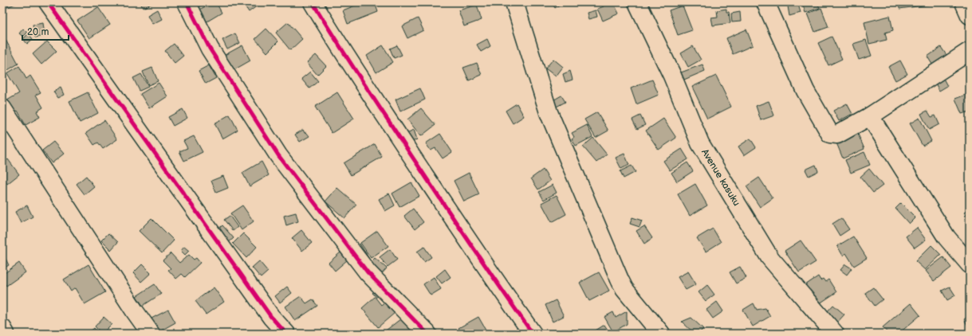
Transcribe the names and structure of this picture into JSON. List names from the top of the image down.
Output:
{
  "streets": {
    "street": ["Avenue kasuku"]
  },
  "scale_bar": "20 m"
}
